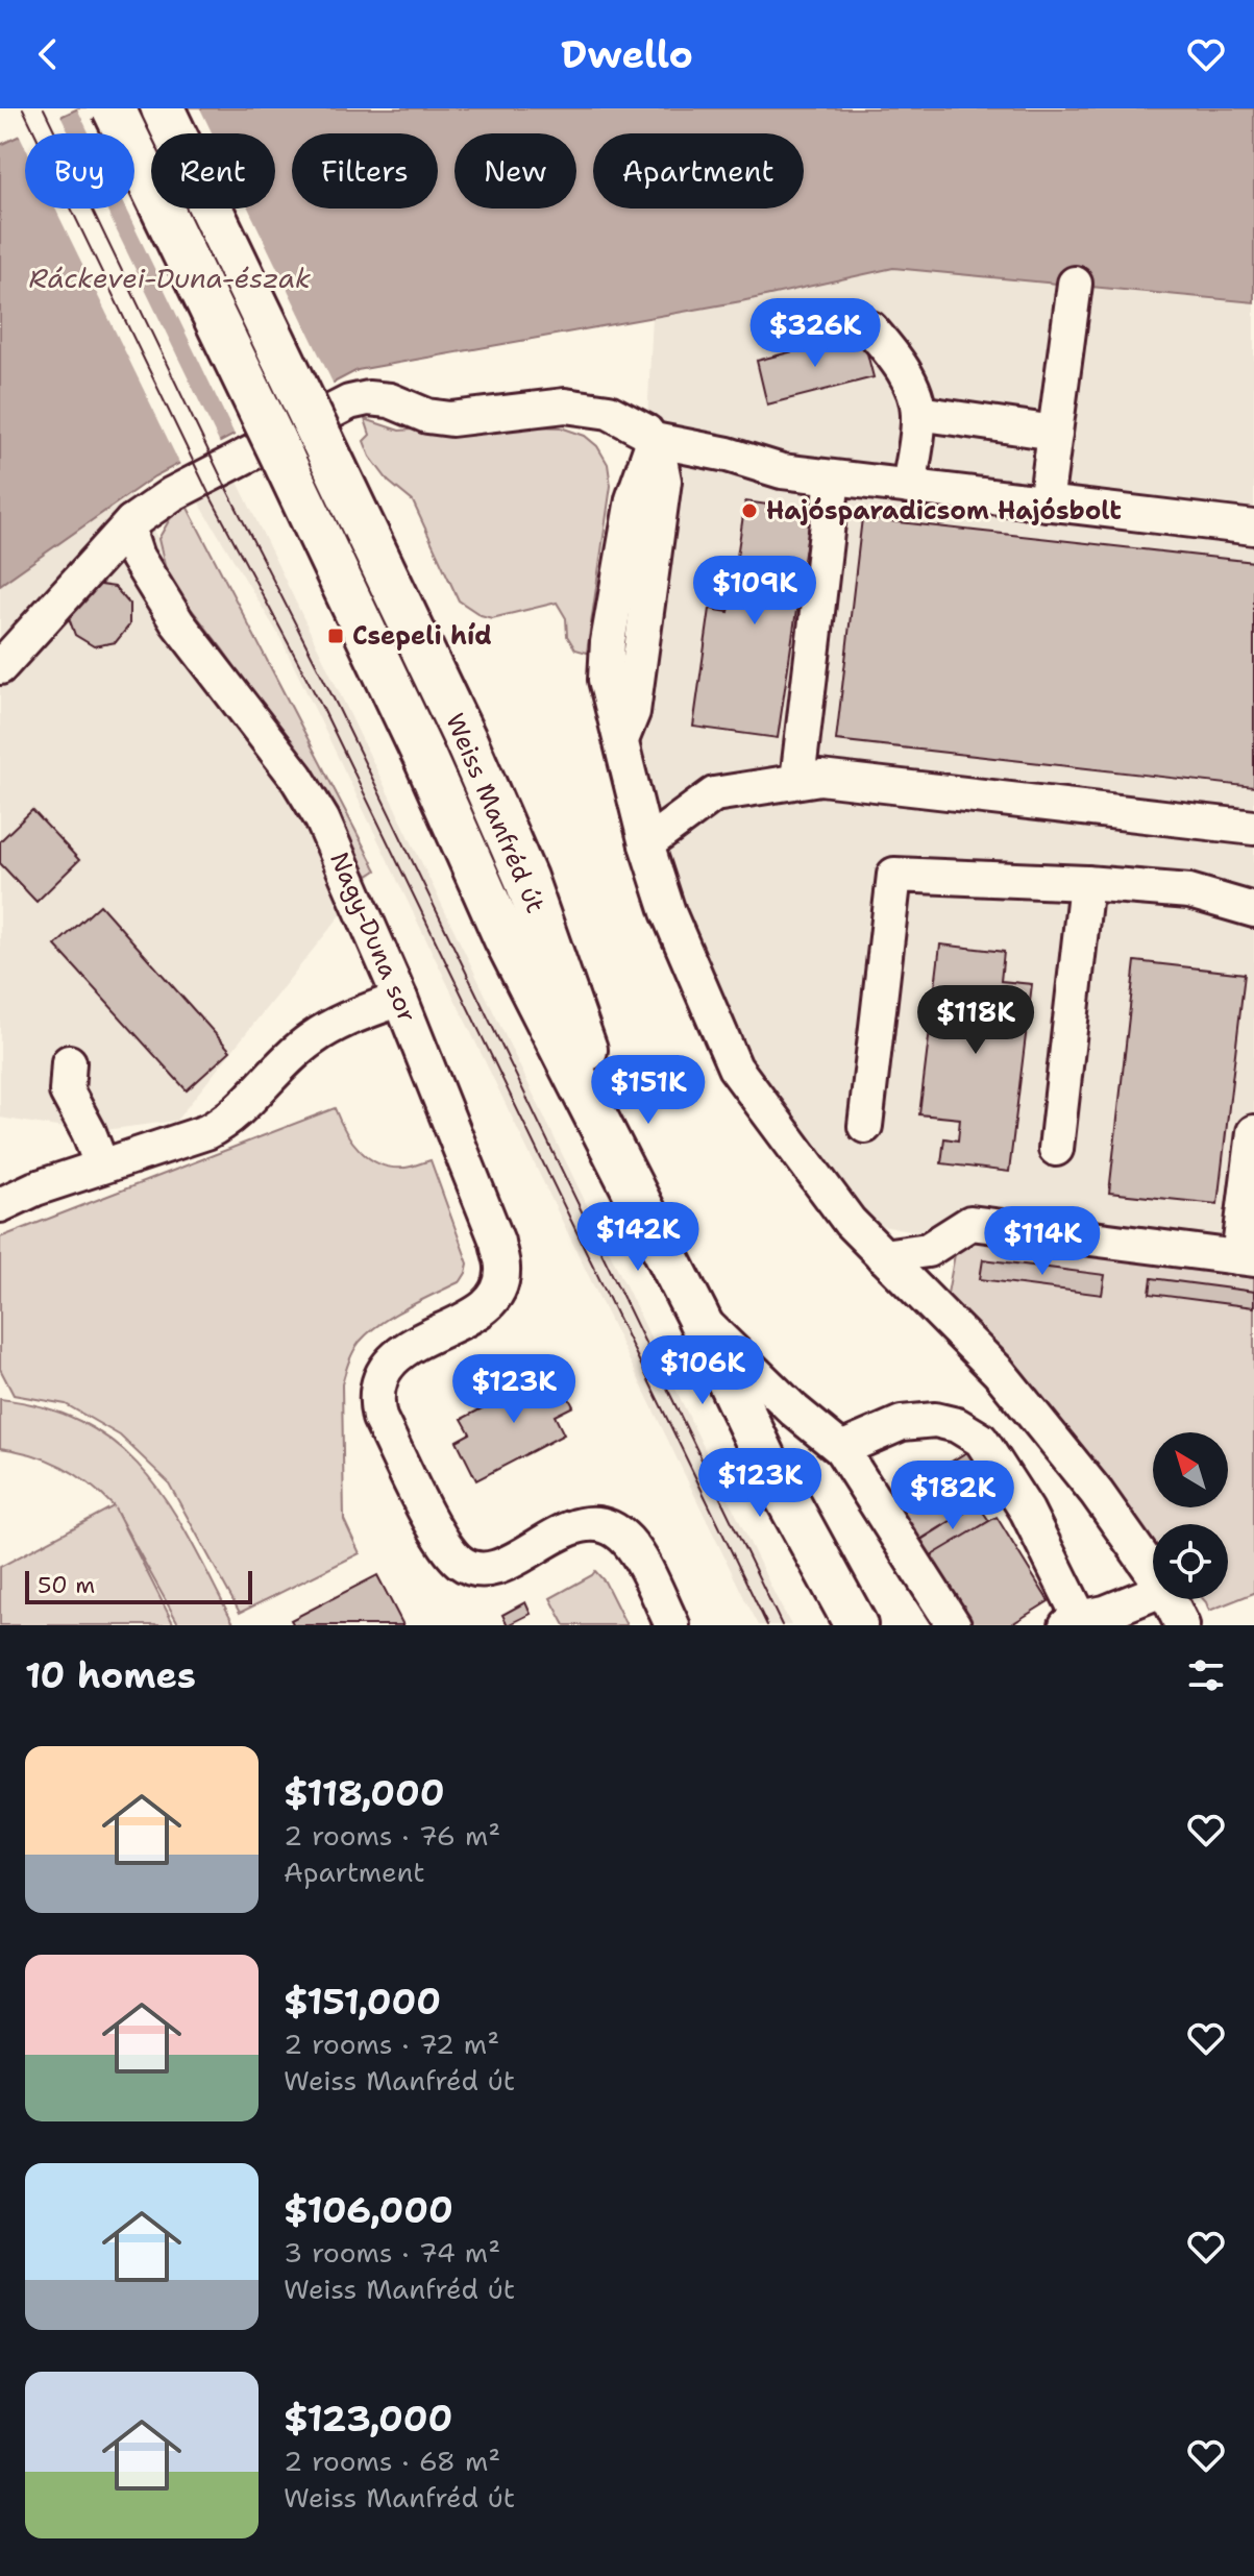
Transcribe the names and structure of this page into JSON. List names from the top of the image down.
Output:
{
  "streets": {
    "main road": ["Weiss Manfréd út"],
    "lane": ["Nagy-Duna sor"]
  },
  "water": ["Ráckevei-Duna-észak"],
  "places": {
    "other": ["Hajósparadicsom Hajósbolt"],
    "transit": ["Csepeli híd"]
  },
  "scale_bar": "50 m",
  "north": "top left",
  "page": {
    "header": "Dwello",
    "chip": [
      "Buy",
      "Rent",
      "Filters",
      "New",
      "Apartment"
    ],
    "price": [
      "$326K",
      "$109K",
      "$118K",
      "$151K",
      "$142K",
      "$114K",
      "$106K",
      "$123K",
      "$123K",
      "$182K"
    ],
    "scale": "50 m",
    "heading": "10 homes",
    "list": [
      {
        "name": "$118,000",
        "note": "2 rooms · 76 m² · Apartment"
      },
      {
        "name": "$151,000",
        "note": "2 rooms · 72 m² · Weiss Manfréd út"
      },
      {
        "name": "$106,000",
        "note": "3 rooms · 74 m² · Weiss Manfréd út"
      },
      {
        "name": "$123,000",
        "note": "2 rooms · 68 m² · Weiss Manfréd út"
      }
    ]
  }
}
